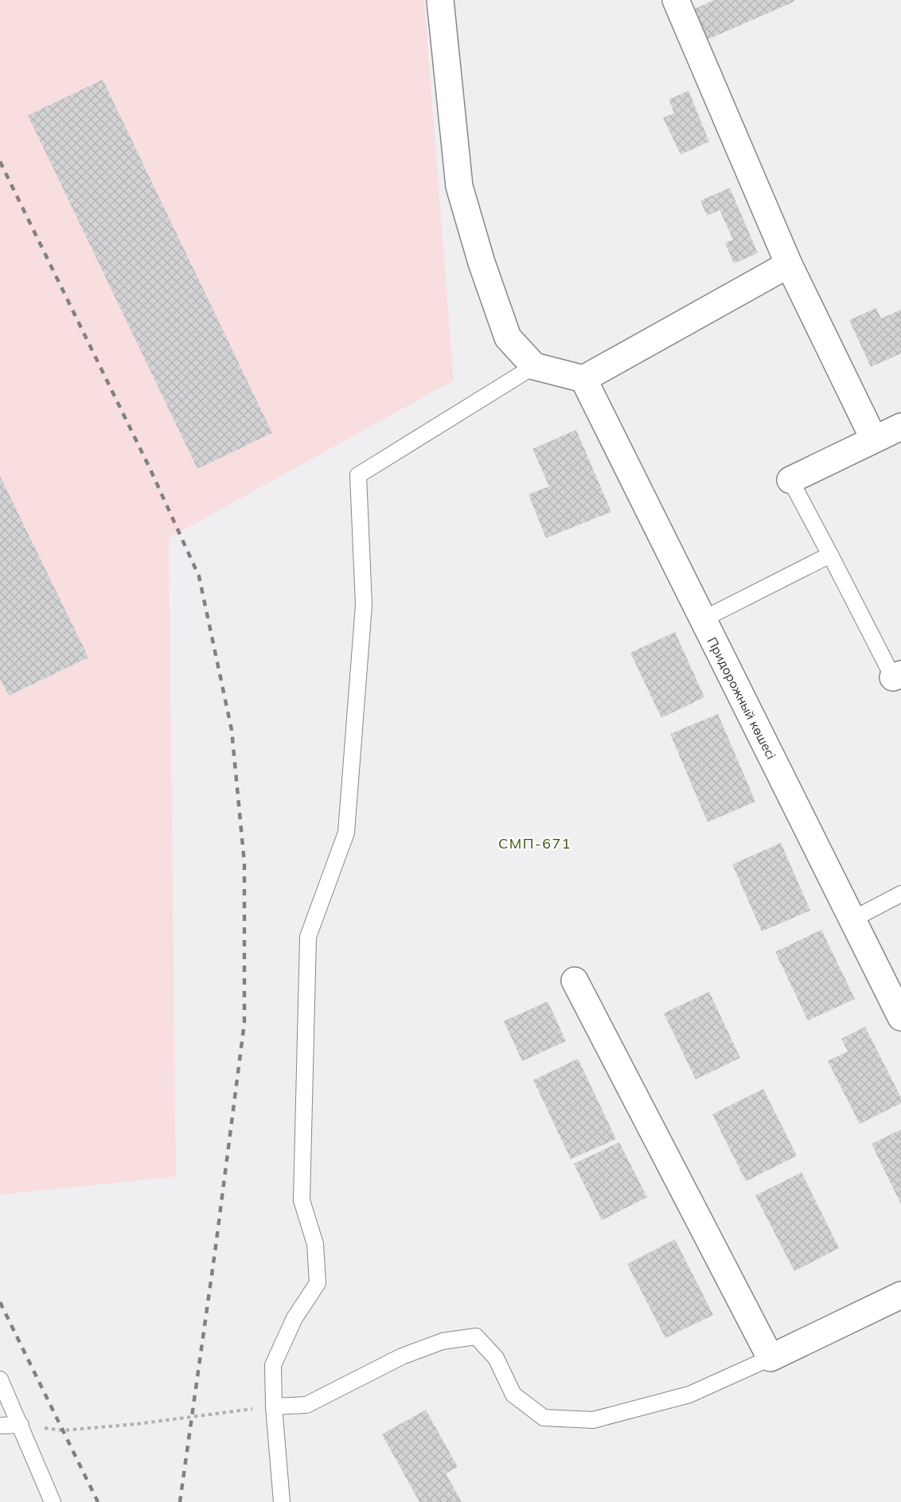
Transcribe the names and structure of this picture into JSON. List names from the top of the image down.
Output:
{
  "streets": {
    "street": ["Придорожный көшесі"]
  },
  "districts": ["СМП-671"]
}
